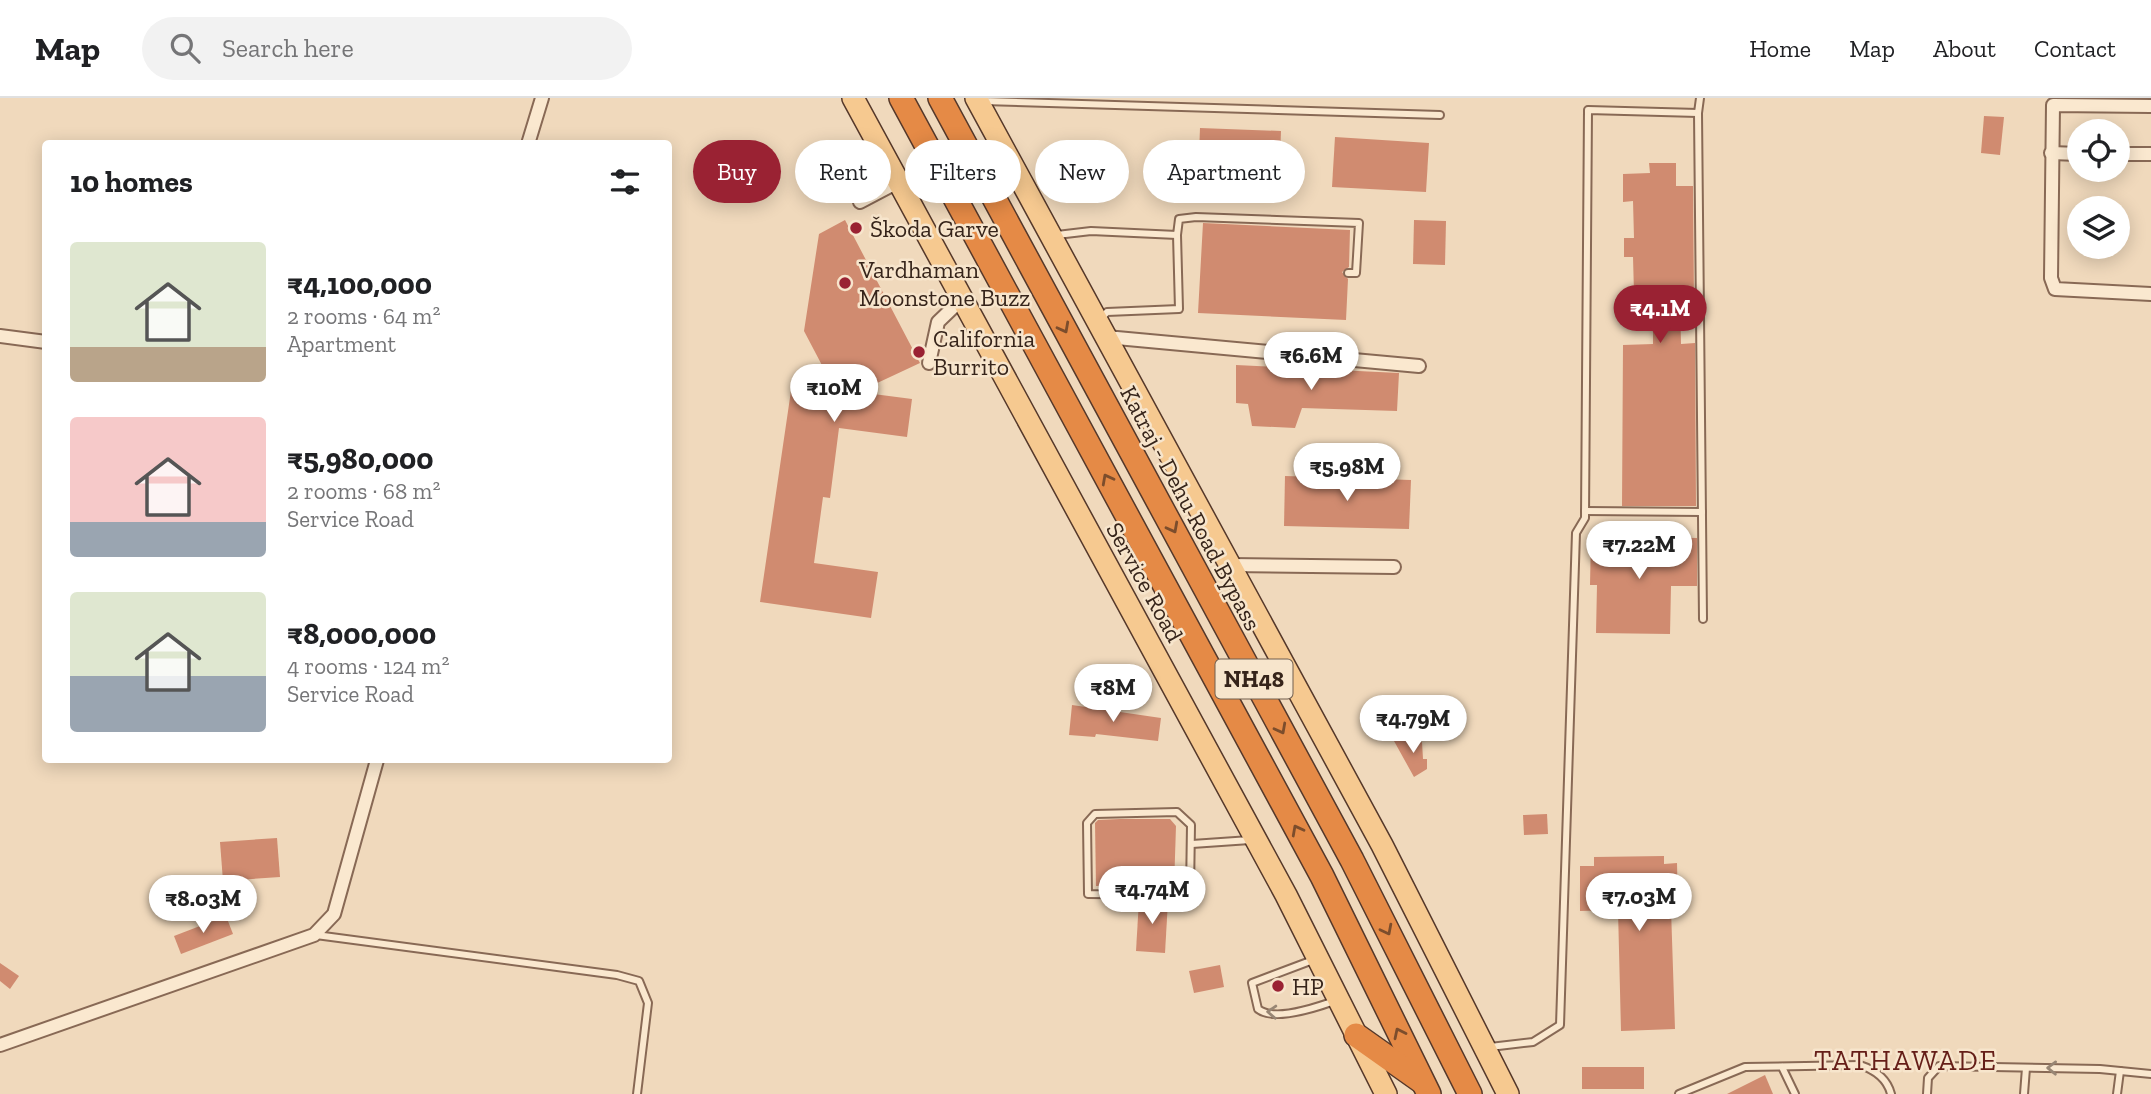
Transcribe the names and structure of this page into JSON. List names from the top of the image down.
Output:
{
  "streets": {
    "highway": ["Katraj - Dehu Road Bypass", "NH48"],
    "main road": ["Service Road"]
  },
  "districts": ["TATHAWADE"],
  "places": [
    "Škoda Garve",
    "Vardhaman Moonstone Buzz",
    "California Burrito",
    "HP"
  ],
  "page": {
    "header": "Map",
    "search": "Search here",
    "nav": [
      "Home",
      "Map",
      "About",
      "Contact"
    ],
    "chip": [
      "Buy",
      "Rent",
      "Filters",
      "New",
      "Apartment"
    ],
    "heading": "10 homes",
    "list": [
      {
        "name": "₹4,100,000",
        "note": "2 rooms · 64 m² · Apartment"
      },
      {
        "name": "₹5,980,000",
        "note": "2 rooms · 68 m² · Service Road"
      },
      {
        "name": "₹8,000,000",
        "note": "4 rooms · 124 m² · Service Road"
      }
    ],
    "price": [
      "₹4.1M",
      "₹6.6M",
      "₹10M",
      "₹5.98M",
      "₹7.22M",
      "₹8M",
      "₹4.79M",
      "₹4.74M",
      "₹7.03M",
      "₹8.03M"
    ]
  }
}
